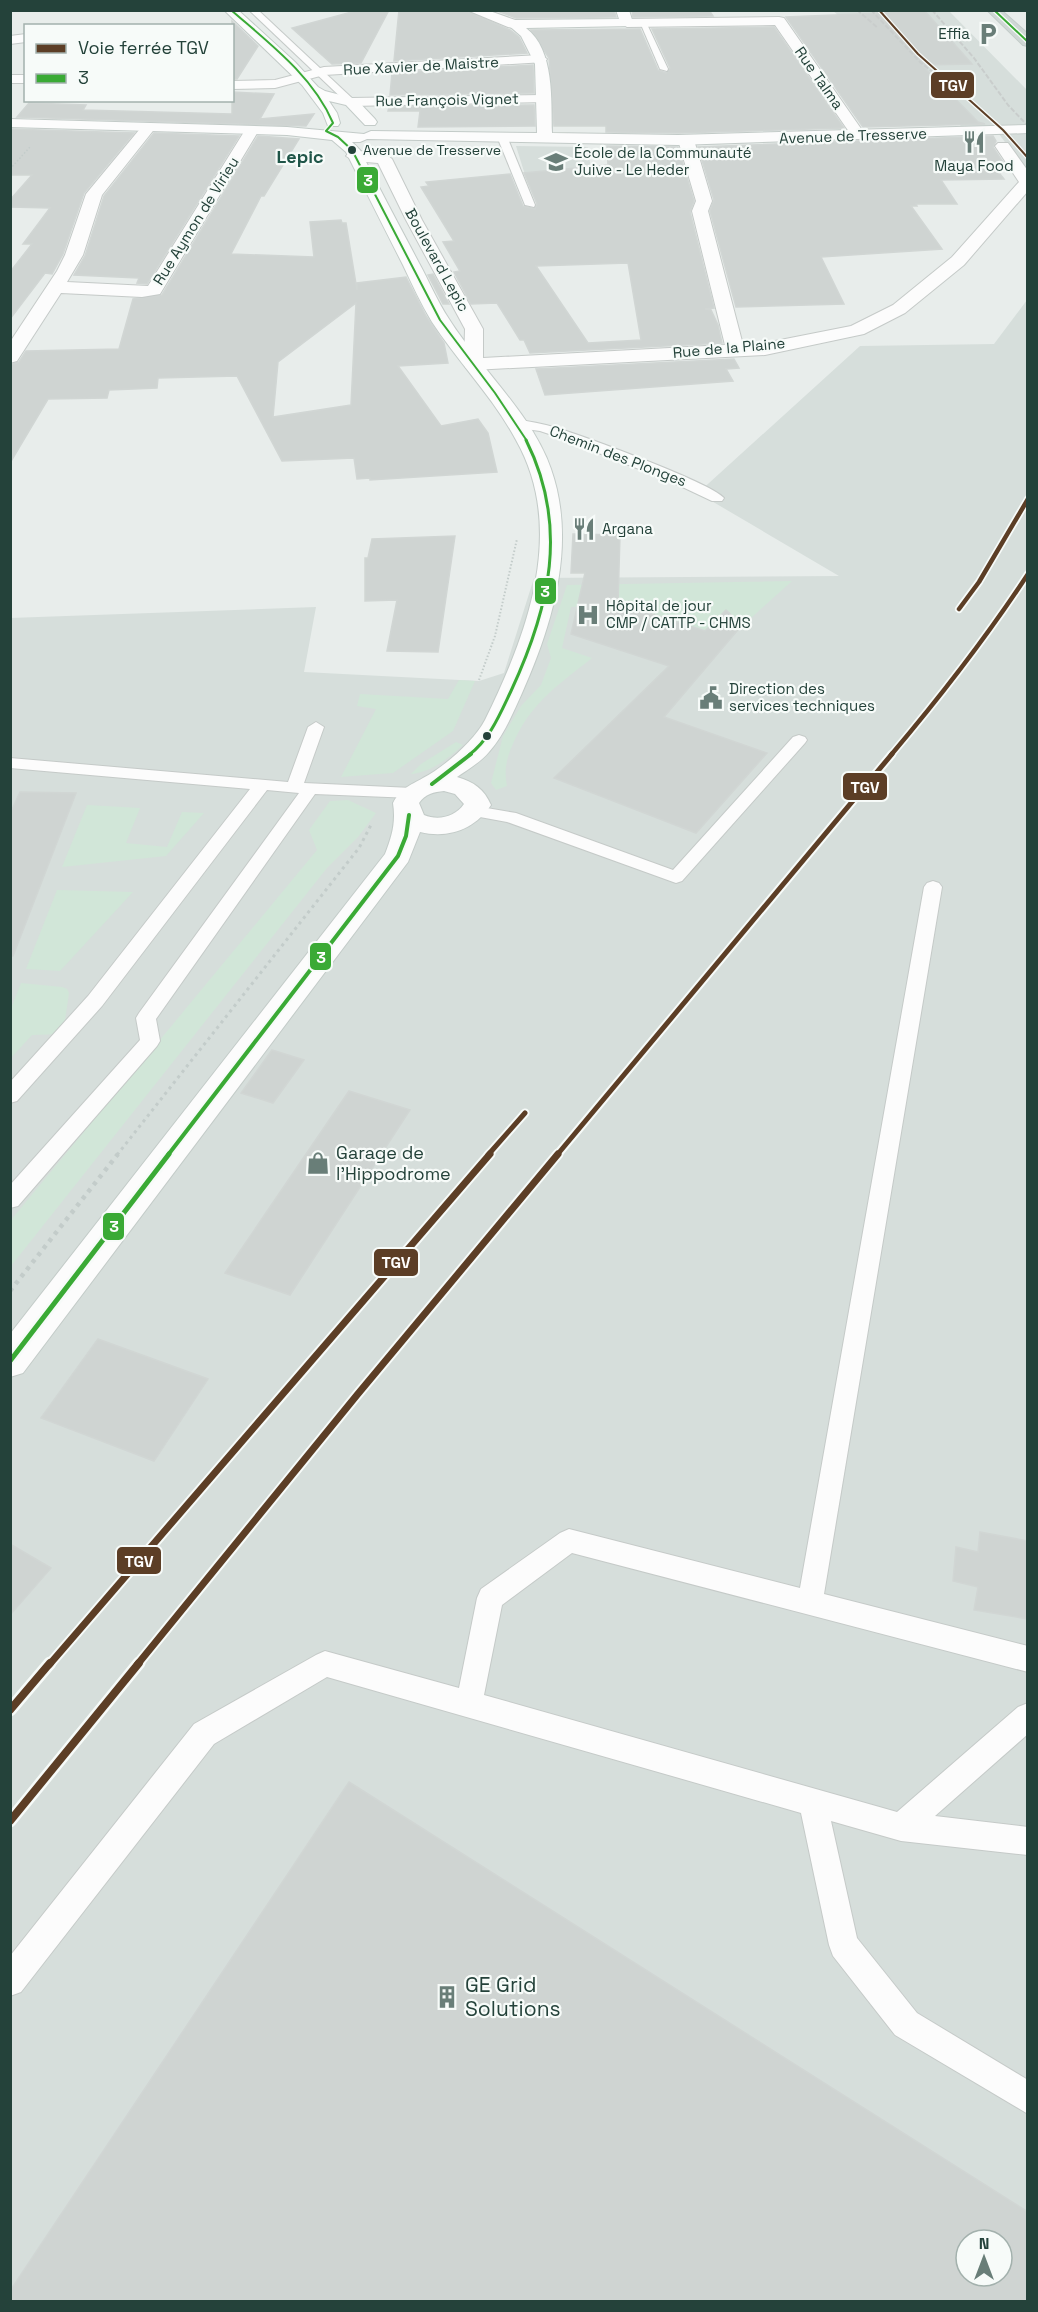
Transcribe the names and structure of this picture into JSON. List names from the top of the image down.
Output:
{
  "streets": {
    "street": [
      "Rue Xavier de Maistre",
      "Rue Talma",
      "Rue François Vignet",
      "Avenue de Tresserve",
      "Rue Aymon de Virieu",
      "Boulevard Lepic",
      "Rue de la Plaine"
    ],
    "lane": ["Chemin des Plonges"]
  },
  "crossings": [
    ["Rue Xavier de Maistre", "Boulevard Lepic"],
    ["Rue Talma", "Avenue de Tresserve"],
    ["Rue François Vignet", "Boulevard Lepic"],
    ["Avenue de Tresserve", "Boulevard Lepic"],
    ["Boulevard Lepic", "Rue de la Plaine"],
    ["Boulevard Lepic", "Chemin des Plonges"]
  ],
  "districts": ["Lepic"],
  "places": {
    "parking": ["Effia"],
    "restaurant": ["Maya Food", "Argana"],
    "other": ["Avenue de Tresserve"],
    "school or university": ["École de la Communauté Juive - Le Heder"],
    "hospital": ["Hôpital de jour CMP / CATTP - CHMS"],
    "public building": ["Direction des services techniques"],
    "shop": ["Garage de l'Hippodrome"],
    "building": ["GE Grid Solutions"]
  },
  "lines": ["rail line TGV", "transit line 3"],
  "legend": ["Voie ferrée TGV", "3"],
  "north": "top"
}
